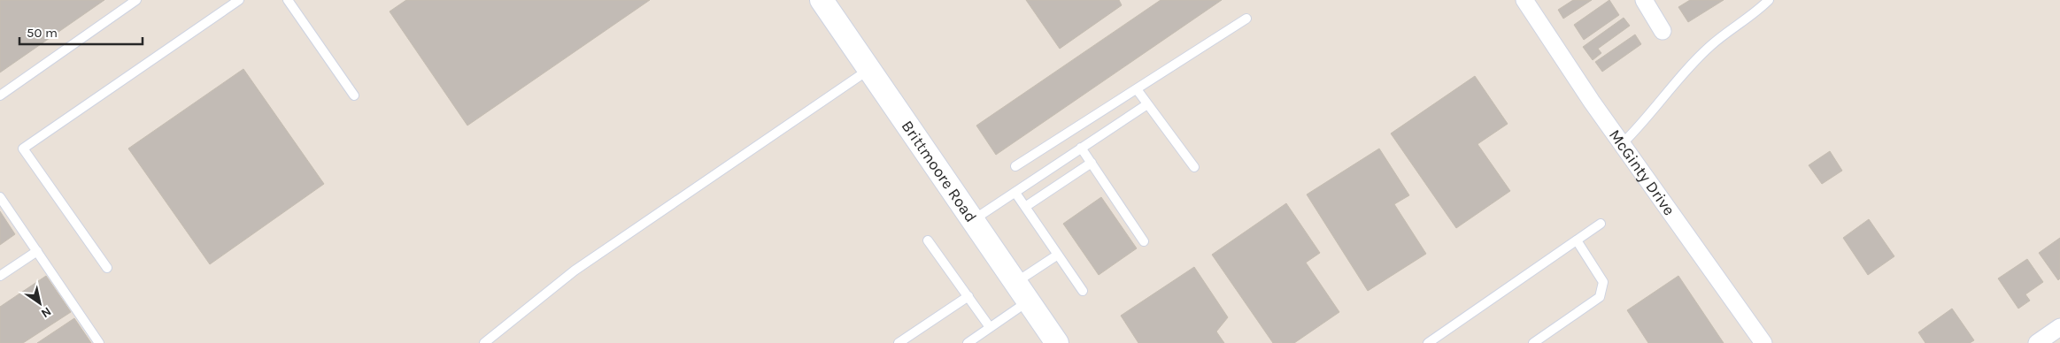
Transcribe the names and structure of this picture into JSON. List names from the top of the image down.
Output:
{
  "streets": {
    "main road": ["Brittmoore Road"],
    "street": ["McGinty Drive"]
  },
  "scale_bar": "50 m",
  "north": "bottom right"
}
